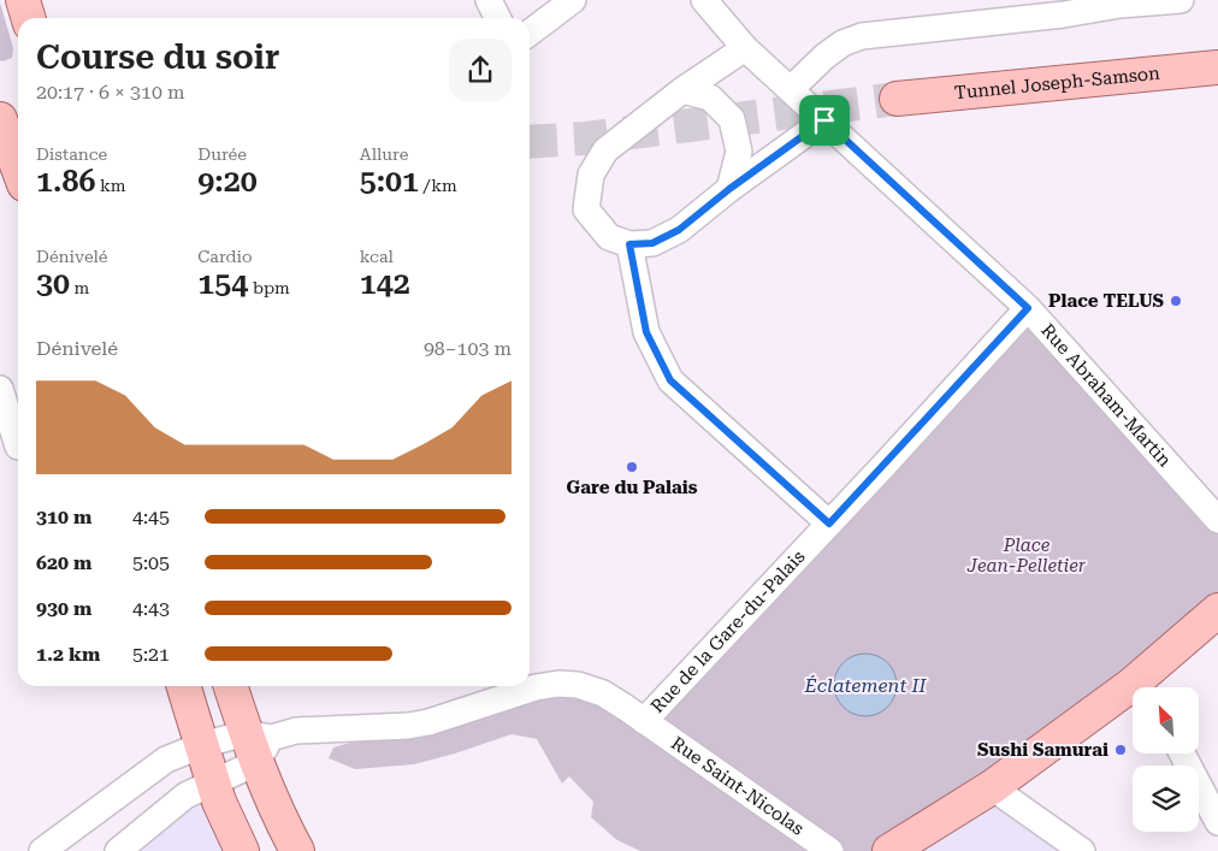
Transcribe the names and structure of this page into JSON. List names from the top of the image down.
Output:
{
  "streets": {
    "main road": ["Tunnel Joseph-Samson"],
    "street": ["Rue Abraham-Martin", "Rue de la Gare-du-Palais", "Rue Saint-Nicolas"]
  },
  "crossings": [
    ["Rue Abraham-Martin", "Rue de la Gare-du-Palais"],
    ["Rue de la Gare-du-Palais", "Rue Saint-Nicolas"]
  ],
  "water": ["Éclatement II"],
  "parks": ["Place Jean-Pelletier"],
  "places": ["Place TELUS", "Gare du Palais", "Sushi Samurai"],
  "north": "top left",
  "page": {
    "heading": ["Course du soir", "20:17 · 6 × 310 m"],
    "stats": [
      ["Distance", "1.86 km"],
      ["Durée", "9:20"],
      ["Allure", "5:01 /km"],
      ["Dénivelé", "30 m"],
      ["Cardio", "154 bpm"],
      ["kcal", "142"]
    ],
    "chart": ["Dénivelé", "98–103 m"],
    "list": [
      {
        "name": "310 m",
        "note": "4:45"
      },
      {
        "name": "620 m",
        "note": "5:05"
      },
      {
        "name": "930 m",
        "note": "4:43"
      },
      {
        "name": "1.2 km",
        "note": "5:21"
      }
    ]
  }
}
